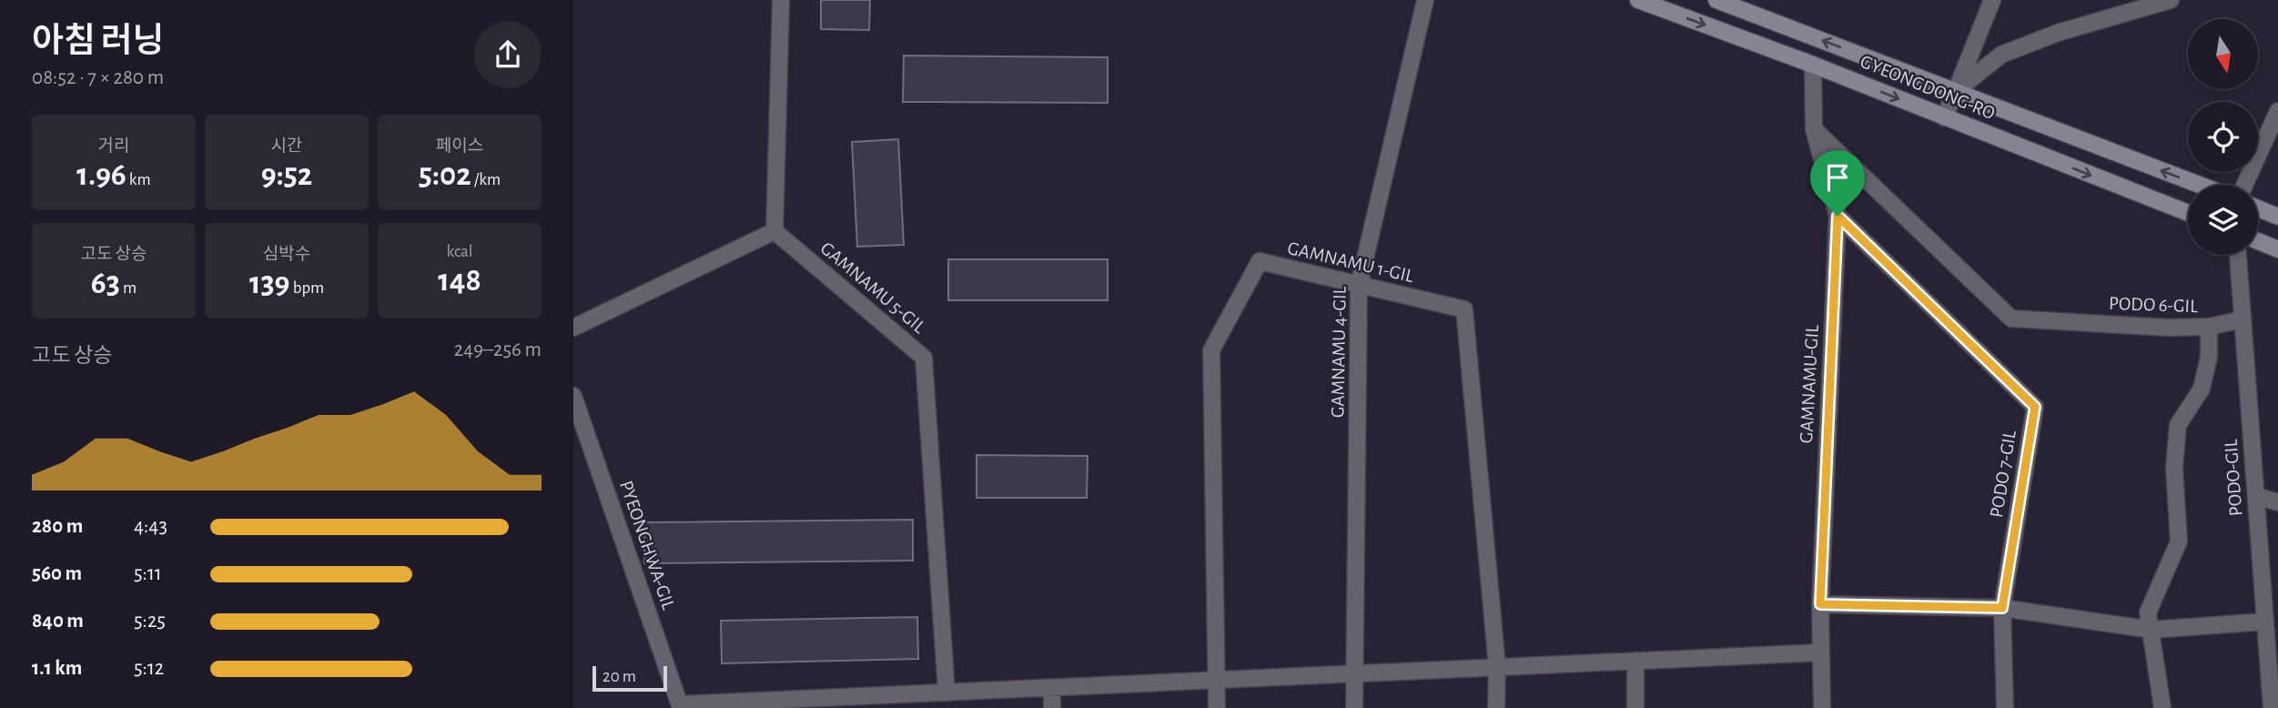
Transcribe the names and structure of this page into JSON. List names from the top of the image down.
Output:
{
  "streets": {
    "street": [
      "GYEONGDONG-RO",
      "GAMNAMU 1-GIL",
      "GAMNAMU 5-GIL",
      "PODO 6-GIL",
      "GAMNAMU 4-GIL",
      "GAMNAMU-GIL",
      "PODO 7-GIL",
      "PODO-GIL",
      "PYEONGHWA-GIL"
    ]
  },
  "crossings": [
    ["GYEONGDONG-RO", "GAMNAMU-GIL"],
    ["GAMNAMU 1-GIL", "GAMNAMU 4-GIL"],
    ["PODO 6-GIL", "GAMNAMU-GIL"],
    ["GAMNAMU-GIL", "PODO 7-GIL"]
  ],
  "scale_bar": "20 m",
  "north": "bottom",
  "page": {
    "heading": ["아침 러닝", "08:52 · 7 × 280 m"],
    "stats": [
      ["거리", "1.96 km"],
      ["시간", "9:52"],
      ["페이스", "5:02 /km"],
      ["고도 상승", "63 m"],
      ["심박수", "139 bpm"],
      ["kcal", "148"]
    ],
    "chart": ["고도 상승", "249–256 m"],
    "list": [
      {
        "name": "280 m",
        "note": "4:43"
      },
      {
        "name": "560 m",
        "note": "5:11"
      },
      {
        "name": "840 m",
        "note": "5:25"
      },
      {
        "name": "1.1 km",
        "note": "5:12"
      }
    ],
    "scale": "20 m"
  }
}
